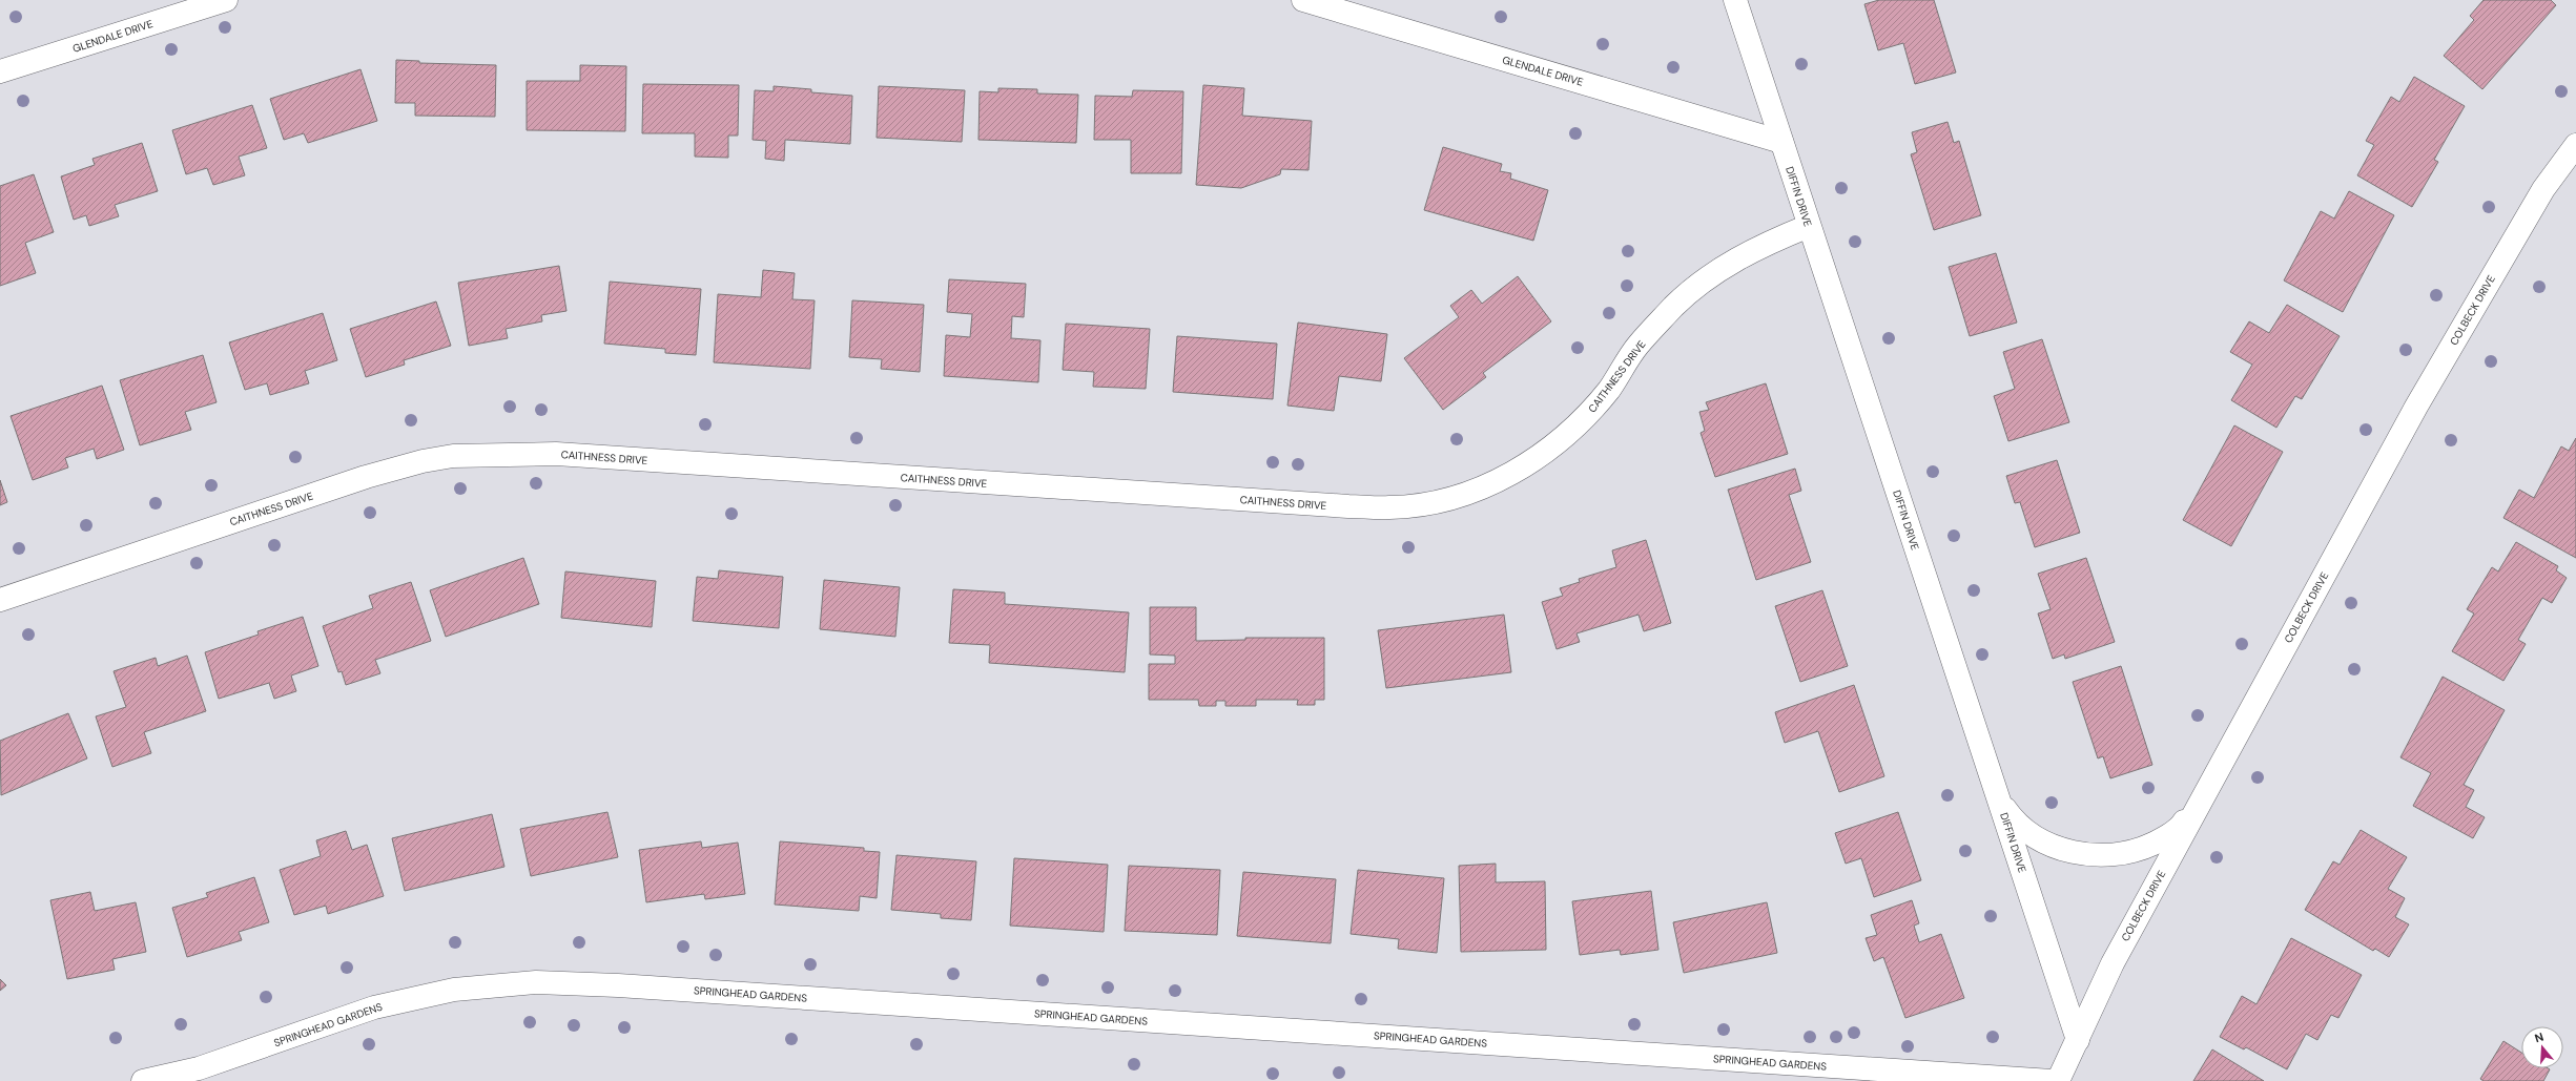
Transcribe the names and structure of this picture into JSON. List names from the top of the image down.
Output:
{
  "streets": {
    "street": [
      "GLENDALE DRIVE",
      "DIFFIN DRIVE",
      "COLBECK DRIVE",
      "CAITHNESS DRIVE",
      "SPRINGHEAD GARDENS"
    ]
  },
  "crossings": [
    ["GLENDALE DRIVE", "DIFFIN DRIVE"],
    ["DIFFIN DRIVE", "COLBECK DRIVE"],
    ["DIFFIN DRIVE", "CAITHNESS DRIVE"]
  ],
  "north": "top"
}
